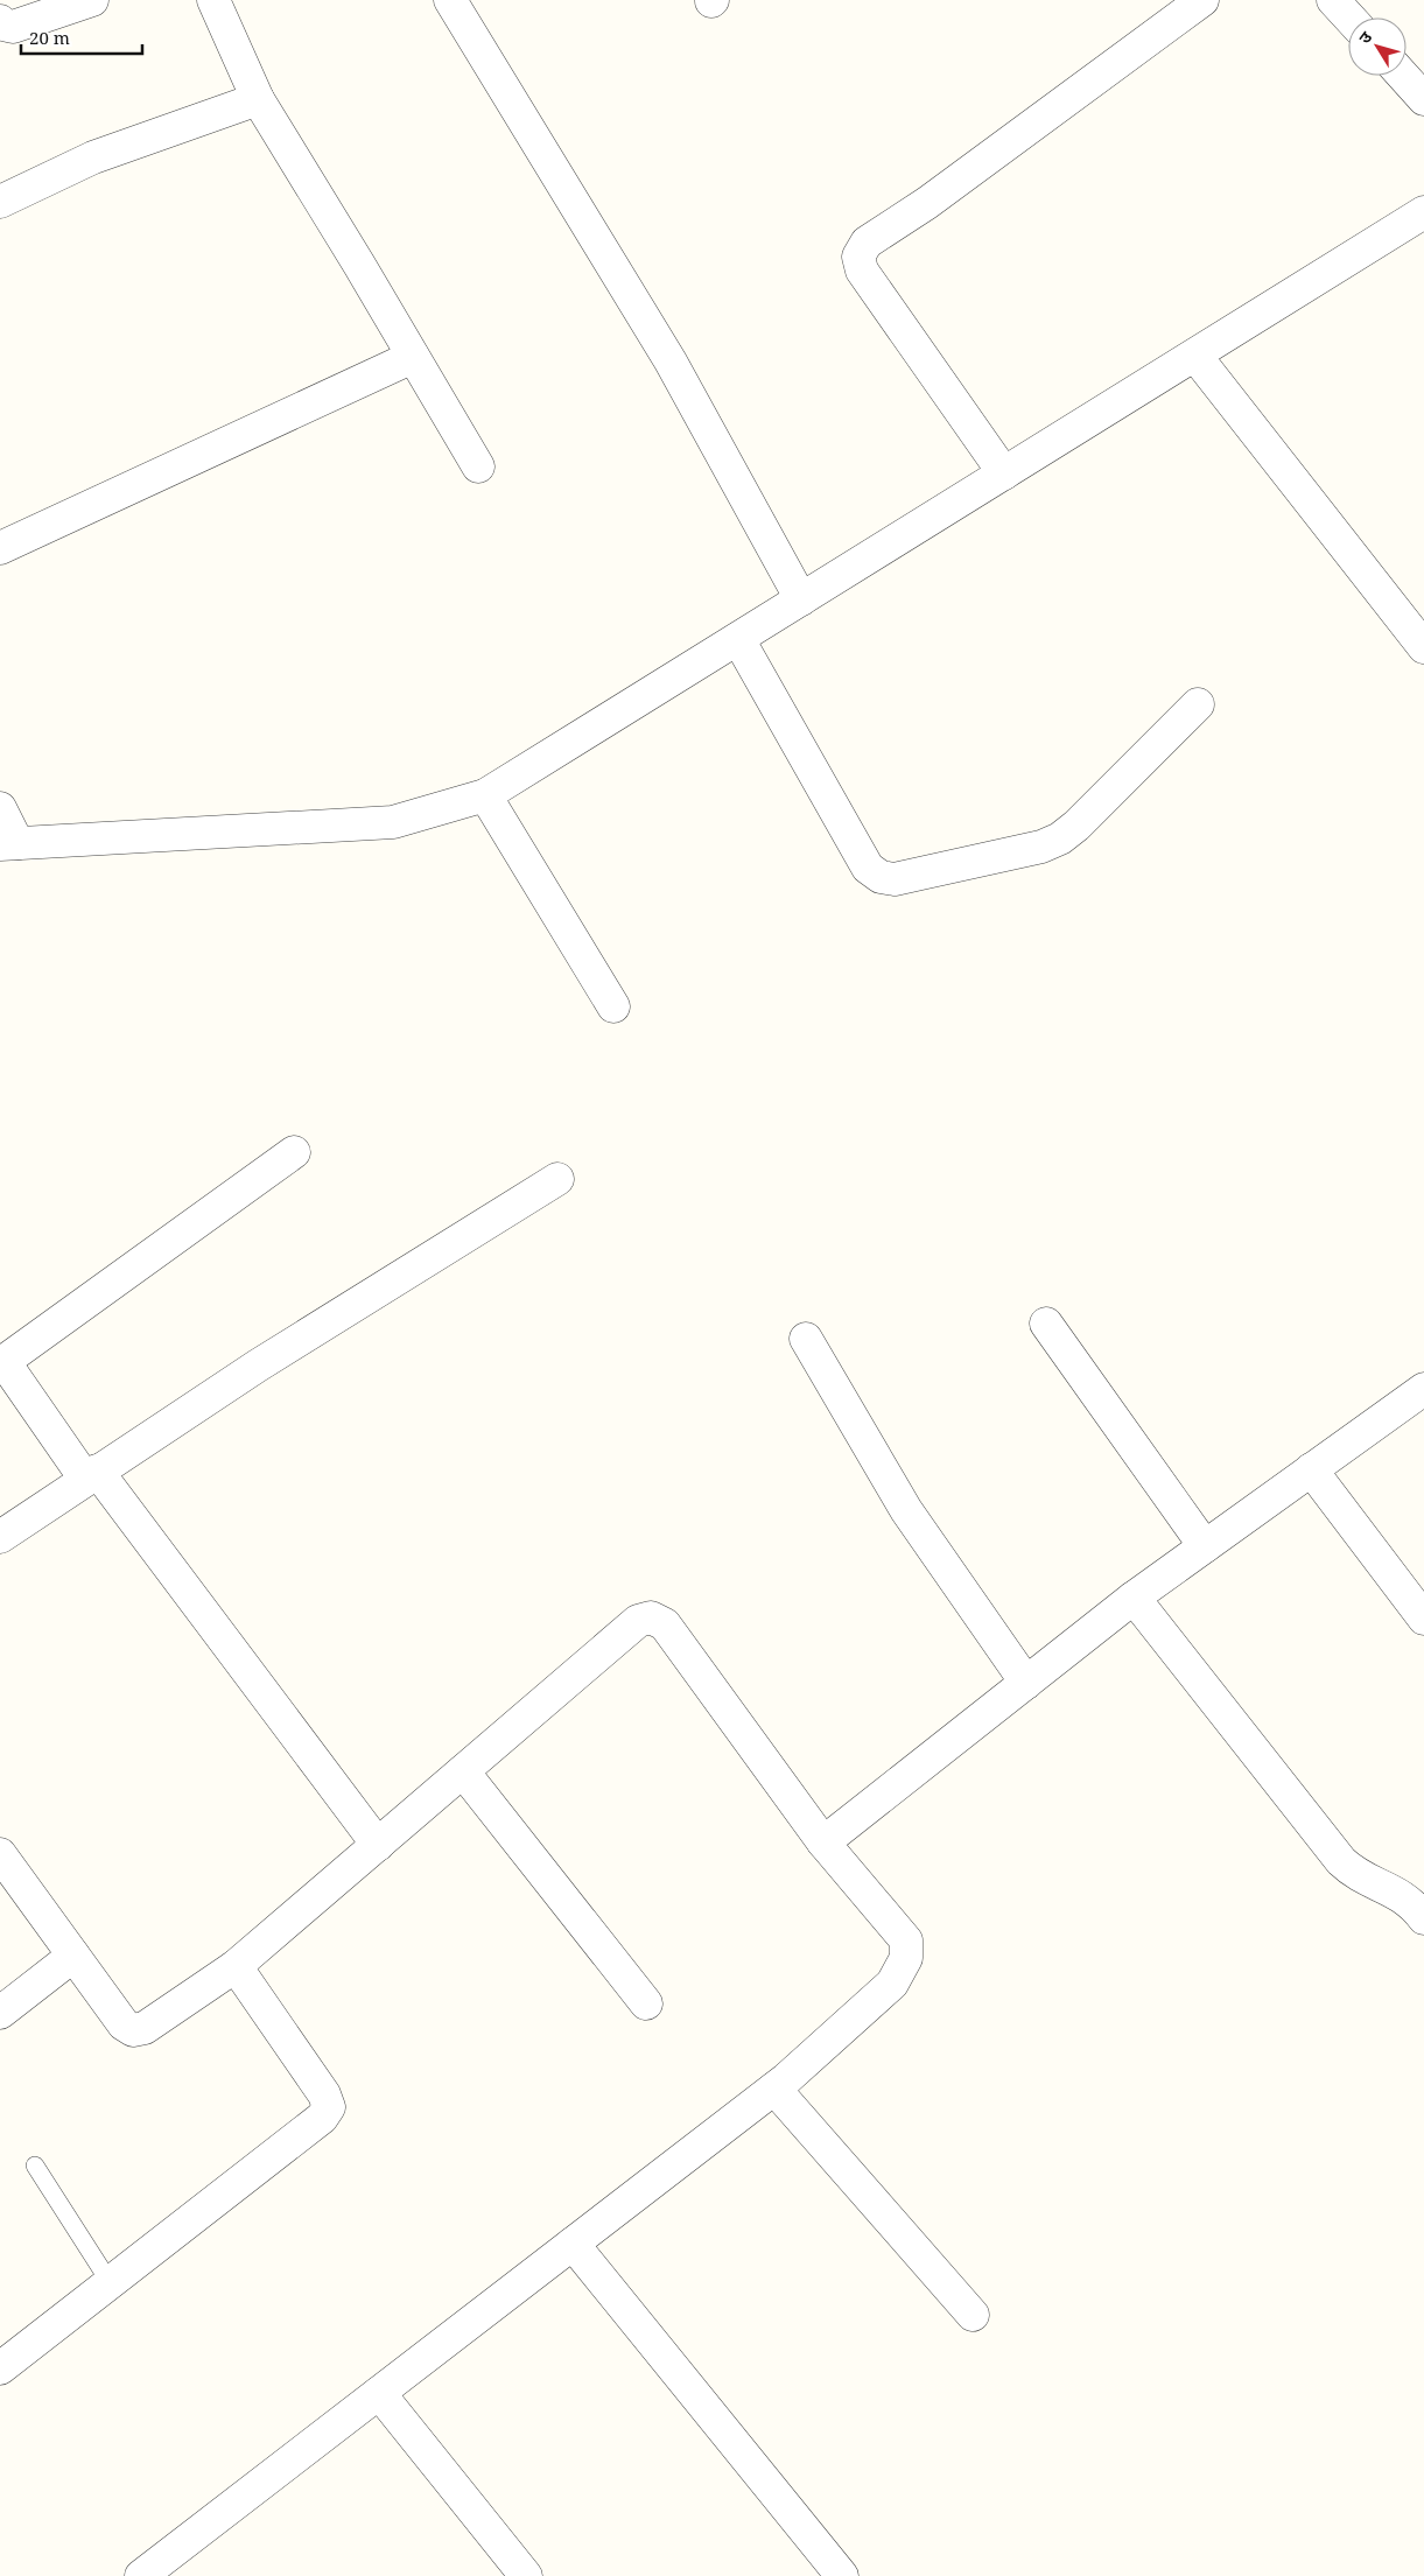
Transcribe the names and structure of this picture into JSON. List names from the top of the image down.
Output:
{
  "scale_bar": "20 m",
  "north": "top left"
}
